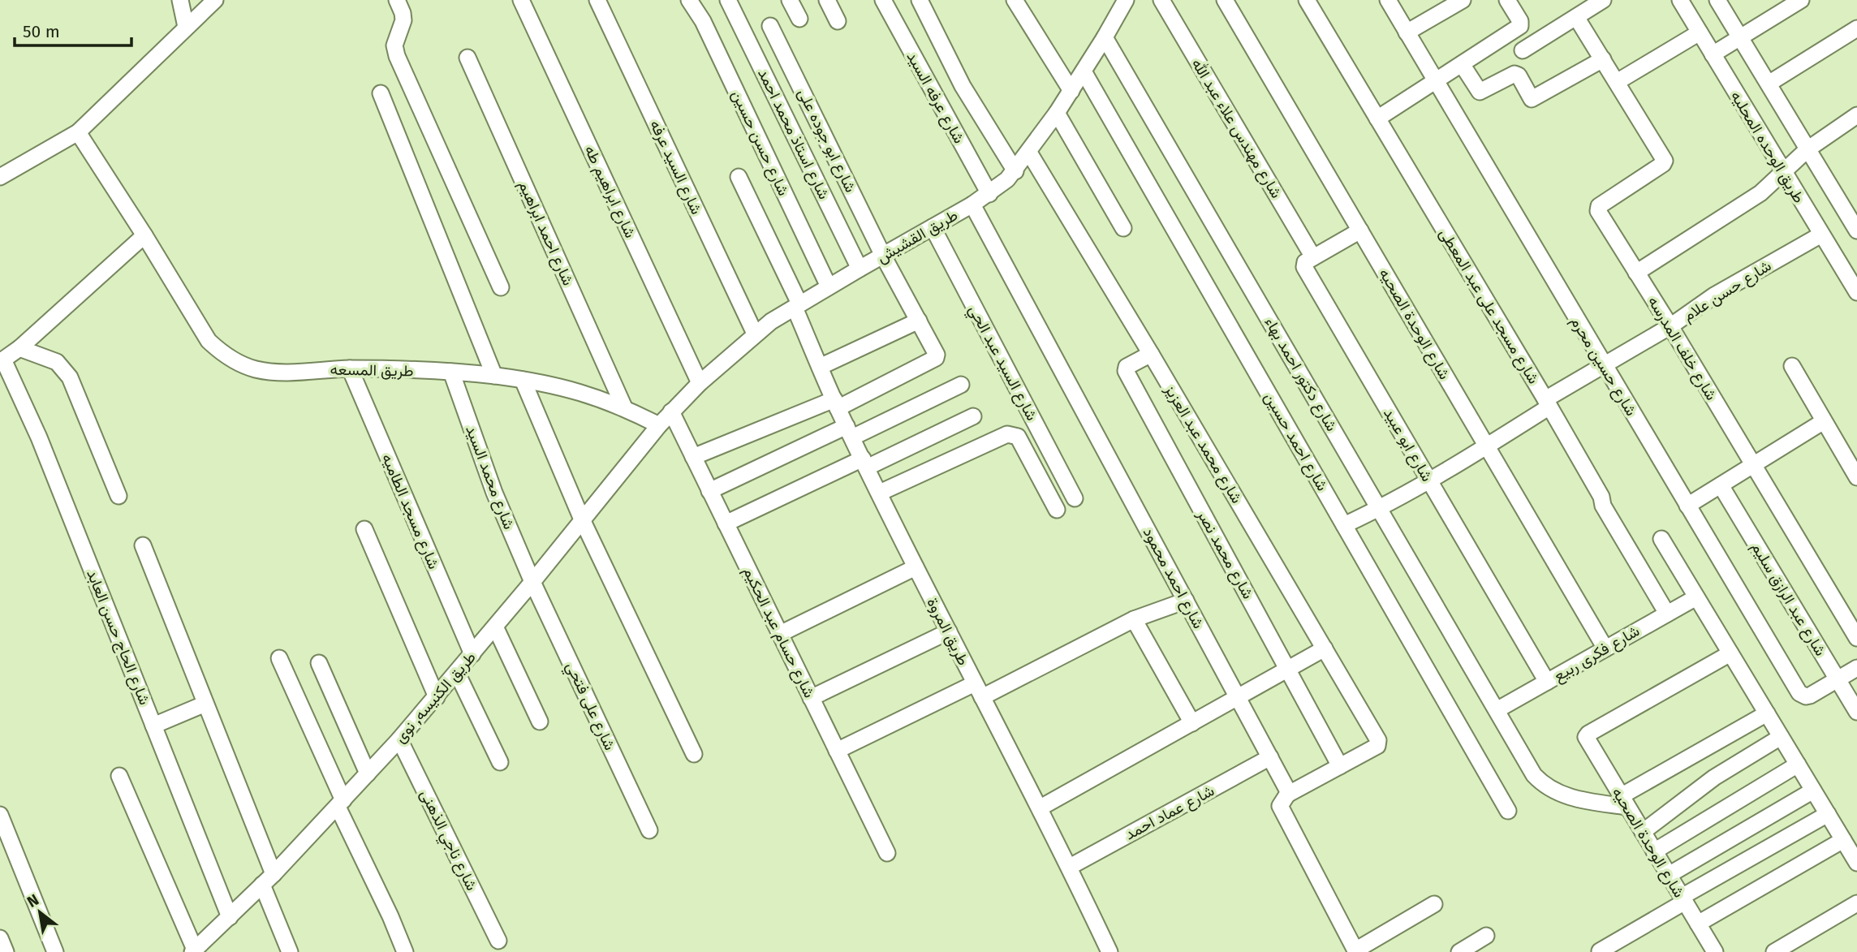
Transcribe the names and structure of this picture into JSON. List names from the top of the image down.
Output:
{
  "streets": {
    "street": [
      "شارع عرفه السيد",
      "شارع مهندس علاء عبد الله",
      "شارع استاذ محمد احمد",
      "شارع ابو جوده على",
      "شارع حسن حسين",
      "طريق الوحده المحليه",
      "شارع السيد عرفه",
      "شارع ابراهيم طه",
      "شارع احمد ابراهيم",
      "طريق القشيش",
      "شارع حسن علام",
      "شارع مسجد على عبد المعطى",
      "شارع الوحدة الصحيه",
      "شارع خلف المدرسه",
      "شارع السيد عبد الحي",
      "شارع حسين محرم",
      "طريق المسعه",
      "شارع دكتور احمد بهاء",
      "شارع احمد حسين",
      "شارع محمد عبد العزيز",
      "شارع ابو عبيد",
      "شارع محمد السيد",
      "شارع مسجد الطاميه",
      "شارع محمد نصر",
      "شارع احمد محمود",
      "شارع عبد الرازق سليم",
      "طريق المروة",
      "شارع حسام عبد الحكيم",
      "شارع الحاج حسن العابد",
      "شارع فكرى ربيع",
      "طريق الكنيسه, نوى",
      "شارع على فتحي",
      "شارع عماد احمد",
      "شارع ناجي الذهنى"
    ]
  },
  "crossings": [
    ["شارع عرفه السيد", "طريق القشيش"],
    ["شارع مهندس علاء عبد الله", "شارع ابو عبيد"],
    ["شارع استاذ محمد احمد", "طريق القشيش"],
    ["شارع ابو جوده على", "طريق القشيش"],
    ["شارع ابو جوده على", "طريق المروة"],
    ["شارع حسن حسين", "طريق القشيش"],
    ["طريق الوحده المحليه", "شارع حسن علام"],
    ["شارع السيد عرفه", "طريق القشيش"],
    ["شارع ابراهيم طه", "طريق القشيش"],
    ["شارع احمد ابراهيم", "طريق المسعه"],
    ["طريق القشيش", "شارع السيد عبد الحي"],
    ["طريق القشيش", "طريق المسعه"],
    ["طريق القشيش", "شارع دكتور احمد بهاء"],
    ["طريق القشيش", "شارع احمد حسين"],
    ["طريق القشيش", "شارع محمد عبد العزيز"],
    ["طريق القشيش", "شارع احمد محمود"],
    ["طريق القشيش", "طريق المروة"],
    ["طريق القشيش", "شارع حسام عبد الحكيم"],
    ["طريق القشيش", "طريق الكنيسه, نوى"],
    ["شارع حسن علام", "شارع مسجد على عبد المعطى"],
    ["شارع حسن علام", "شارع الوحدة الصحيه"],
    ["شارع حسن علام", "شارع خلف المدرسه"],
    ["شارع حسن علام", "شارع حسين محرم"],
    ["شارع حسن علام", "شارع دكتور احمد بهاء"],
    ["شارع حسن علام", "شارع احمد حسين"],
    ["شارع حسن علام", "شارع ابو عبيد"],
    ["شارع مسجد على عبد المعطى", "شارع فكرى ربيع"],
    ["شارع الوحدة الصحيه", "شارع دكتور احمد بهاء"],
    ["شارع الوحدة الصحيه", "شارع فكرى ربيع"],
    ["شارع حسين محرم", "شارع عبد الرازق سليم"],
    ["طريق المسعه", "شارع محمد السيد"],
    ["طريق المسعه", "شارع مسجد الطاميه"],
    ["طريق المسعه", "طريق الكنيسه, نوى"],
    ["شارع دكتور احمد بهاء", "شارع فكرى ربيع"],
    ["شارع محمد عبد العزيز", "شارع محمد نصر"],
    ["شارع ابو عبيد", "شارع فكرى ربيع"],
    ["شارع محمد السيد", "طريق الكنيسه, نوى"],
    ["شارع محمد السيد", "شارع على فتحي"],
    ["شارع مسجد الطاميه", "طريق الكنيسه, نوى"],
    ["شارع احمد محمود", "شارع عماد احمد"],
    ["طريق المروة", "شارع عماد احمد"],
    ["شارع الحاج حسن العابد", "طريق الكنيسه, نوى"],
    ["طريق الكنيسه, نوى", "شارع على فتحي"],
    ["طريق الكنيسه, نوى", "شارع ناجي الذهنى"]
  ],
  "scale_bar": "50 m",
  "north": "top left"
}
